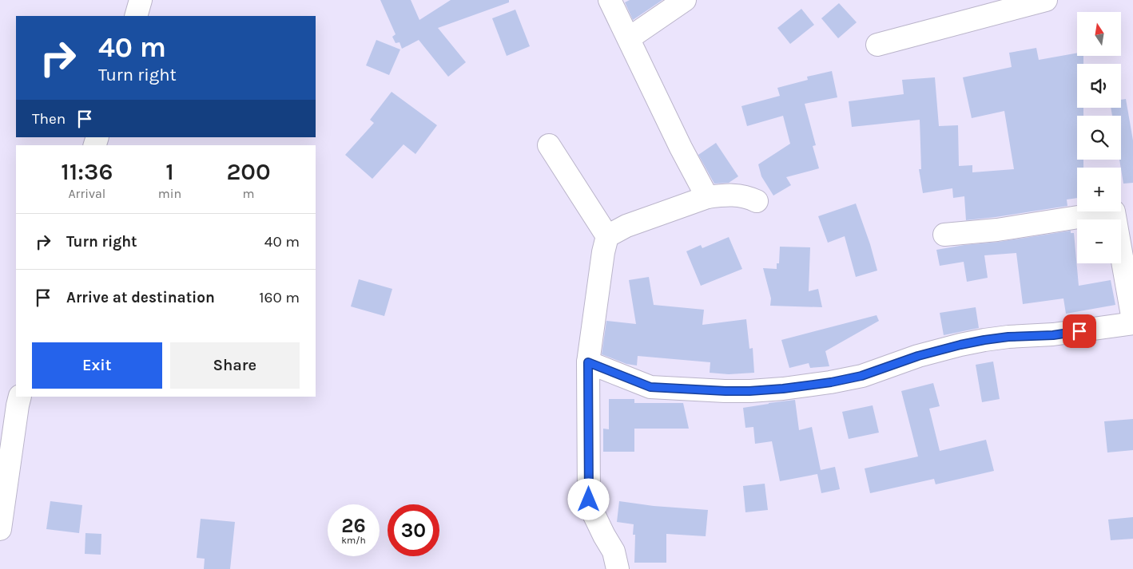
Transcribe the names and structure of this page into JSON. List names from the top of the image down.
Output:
{
  "north": "top",
  "page": {
    "map_buttons": ["+", "−"],
    "turn": ["40 m", "Turn right"],
    "then": "Then",
    "eta": [
      "11:36",
      "Arrival",
      "1",
      "min",
      "200",
      "m"
    ],
    "list": [
      {
        "name": "Turn right",
        "value": "40 m"
      },
      {
        "name": "Arrive at destination",
        "value": "160 m"
      }
    ],
    "buttons": ["Exit", "Share"],
    "speed": "26 km/h",
    "limit": "30"
  }
}
